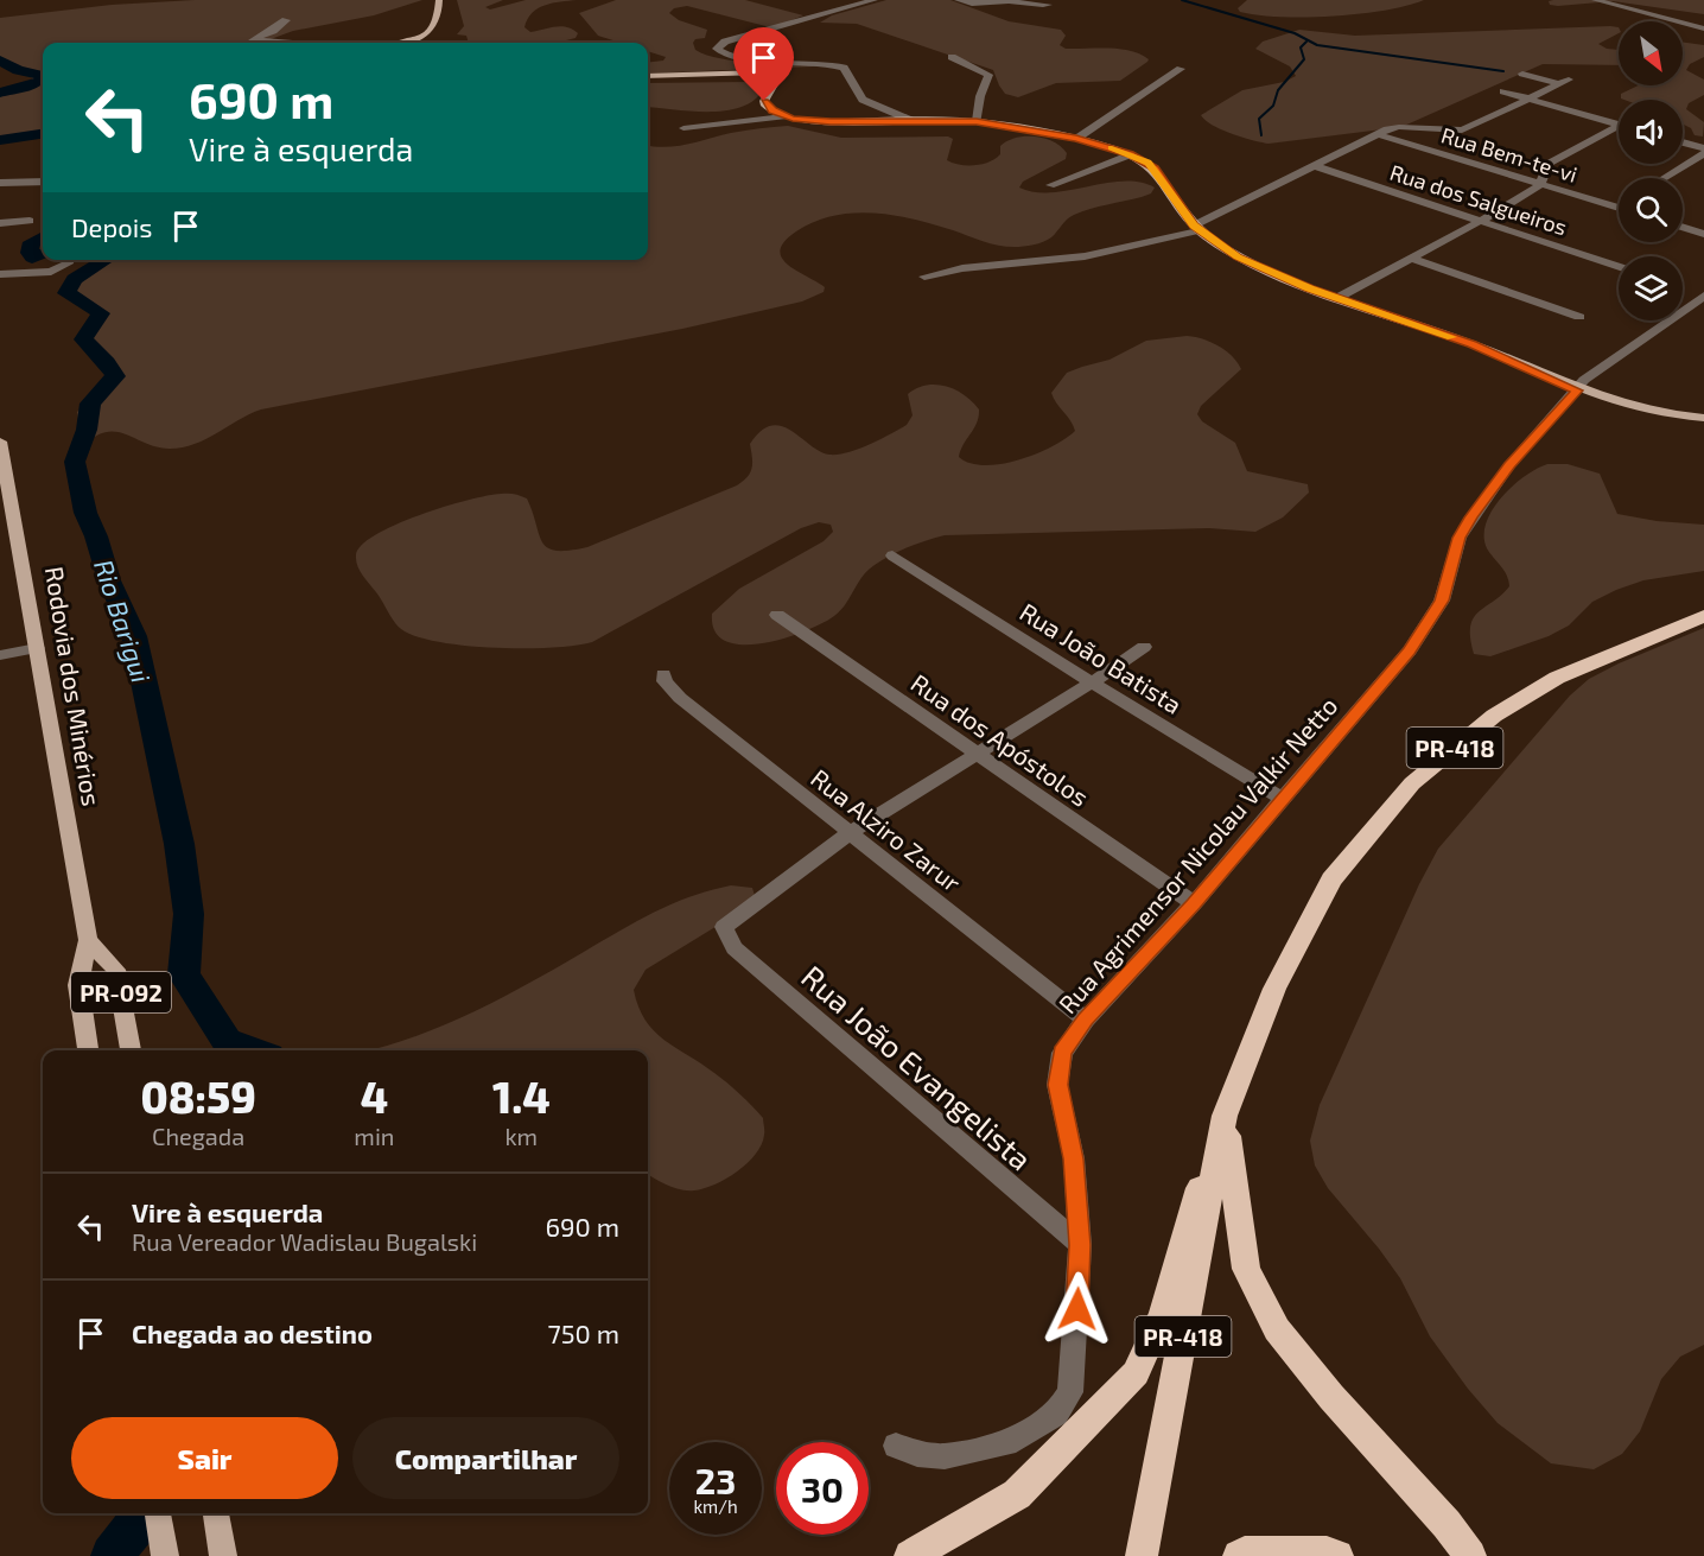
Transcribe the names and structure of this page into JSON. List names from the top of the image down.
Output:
{
  "streets": {
    "highway": ["PR-418"],
    "main road": ["Rodovia dos Minérios", "PR-092"],
    "street": [
      "Rua Bem-te-vi",
      "Rua dos Salgueiros",
      "Rua João Batista",
      "Rua dos Apóstolos",
      "Rua Alziro Zarur",
      "Rua Agrimensor Nicolau Valkir Netto",
      "Rua João Evangelista"
    ]
  },
  "crossings": [
    ["Rua João Batista", "Rua Agrimensor Nicolau Valkir Netto"],
    ["Rodovia dos Minérios", "PR-092"],
    ["Rua dos Apóstolos", "Rua Agrimensor Nicolau Valkir Netto"],
    ["Rua Alziro Zarur", "Rua Agrimensor Nicolau Valkir Netto"],
    ["Rua Alziro Zarur", "Rua João Evangelista"],
    ["Rua Agrimensor Nicolau Valkir Netto", "Rua João Evangelista"]
  ],
  "water": ["Rio Barigui"],
  "north": "bottom right",
  "page": {
    "turn": ["690 m", "Vire à esquerda"],
    "then": "Depois",
    "eta": [
      "08:59",
      "Chegada",
      "4",
      "min",
      "1.4",
      "km"
    ],
    "list": [
      {
        "name": "Vire à esquerda",
        "note": "Rua Vereador Wadislau Bugalski",
        "value": "690 m"
      },
      {
        "name": "Chegada ao destino",
        "value": "750 m"
      }
    ],
    "buttons": ["Sair", "Compartilhar"],
    "speed": "23 km/h",
    "limit": "30"
  }
}
